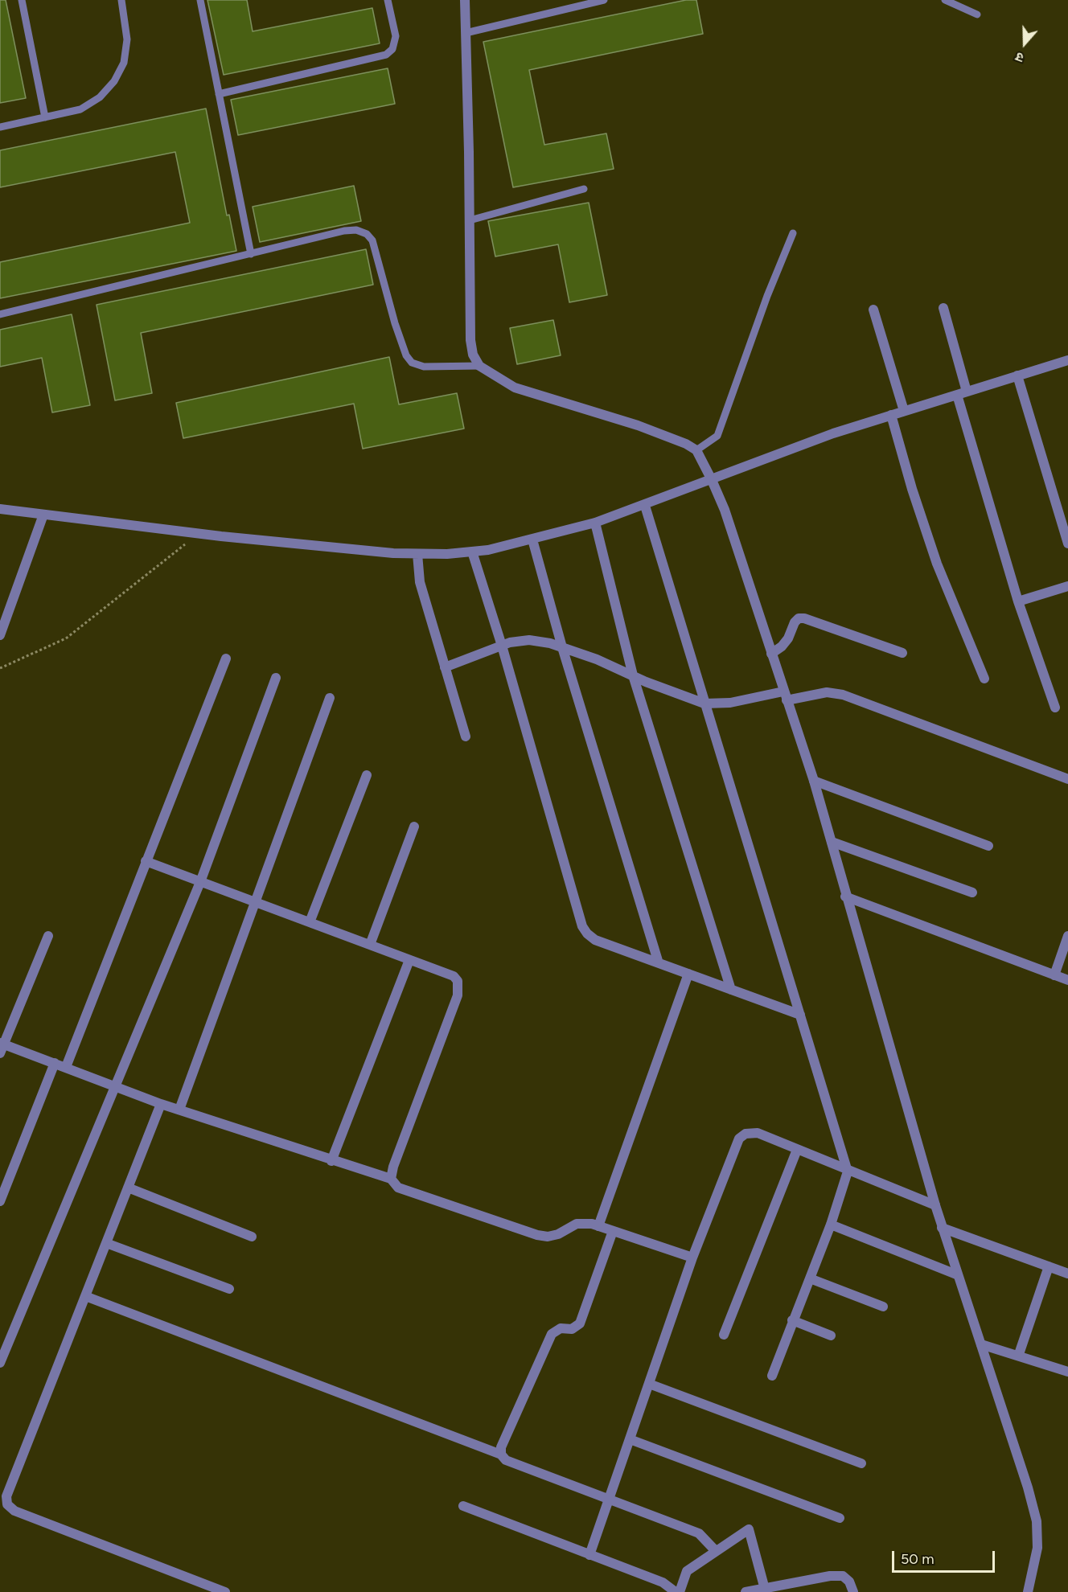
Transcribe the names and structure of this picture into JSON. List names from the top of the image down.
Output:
{
  "scale_bar": "50 m",
  "north": "bottom"
}
